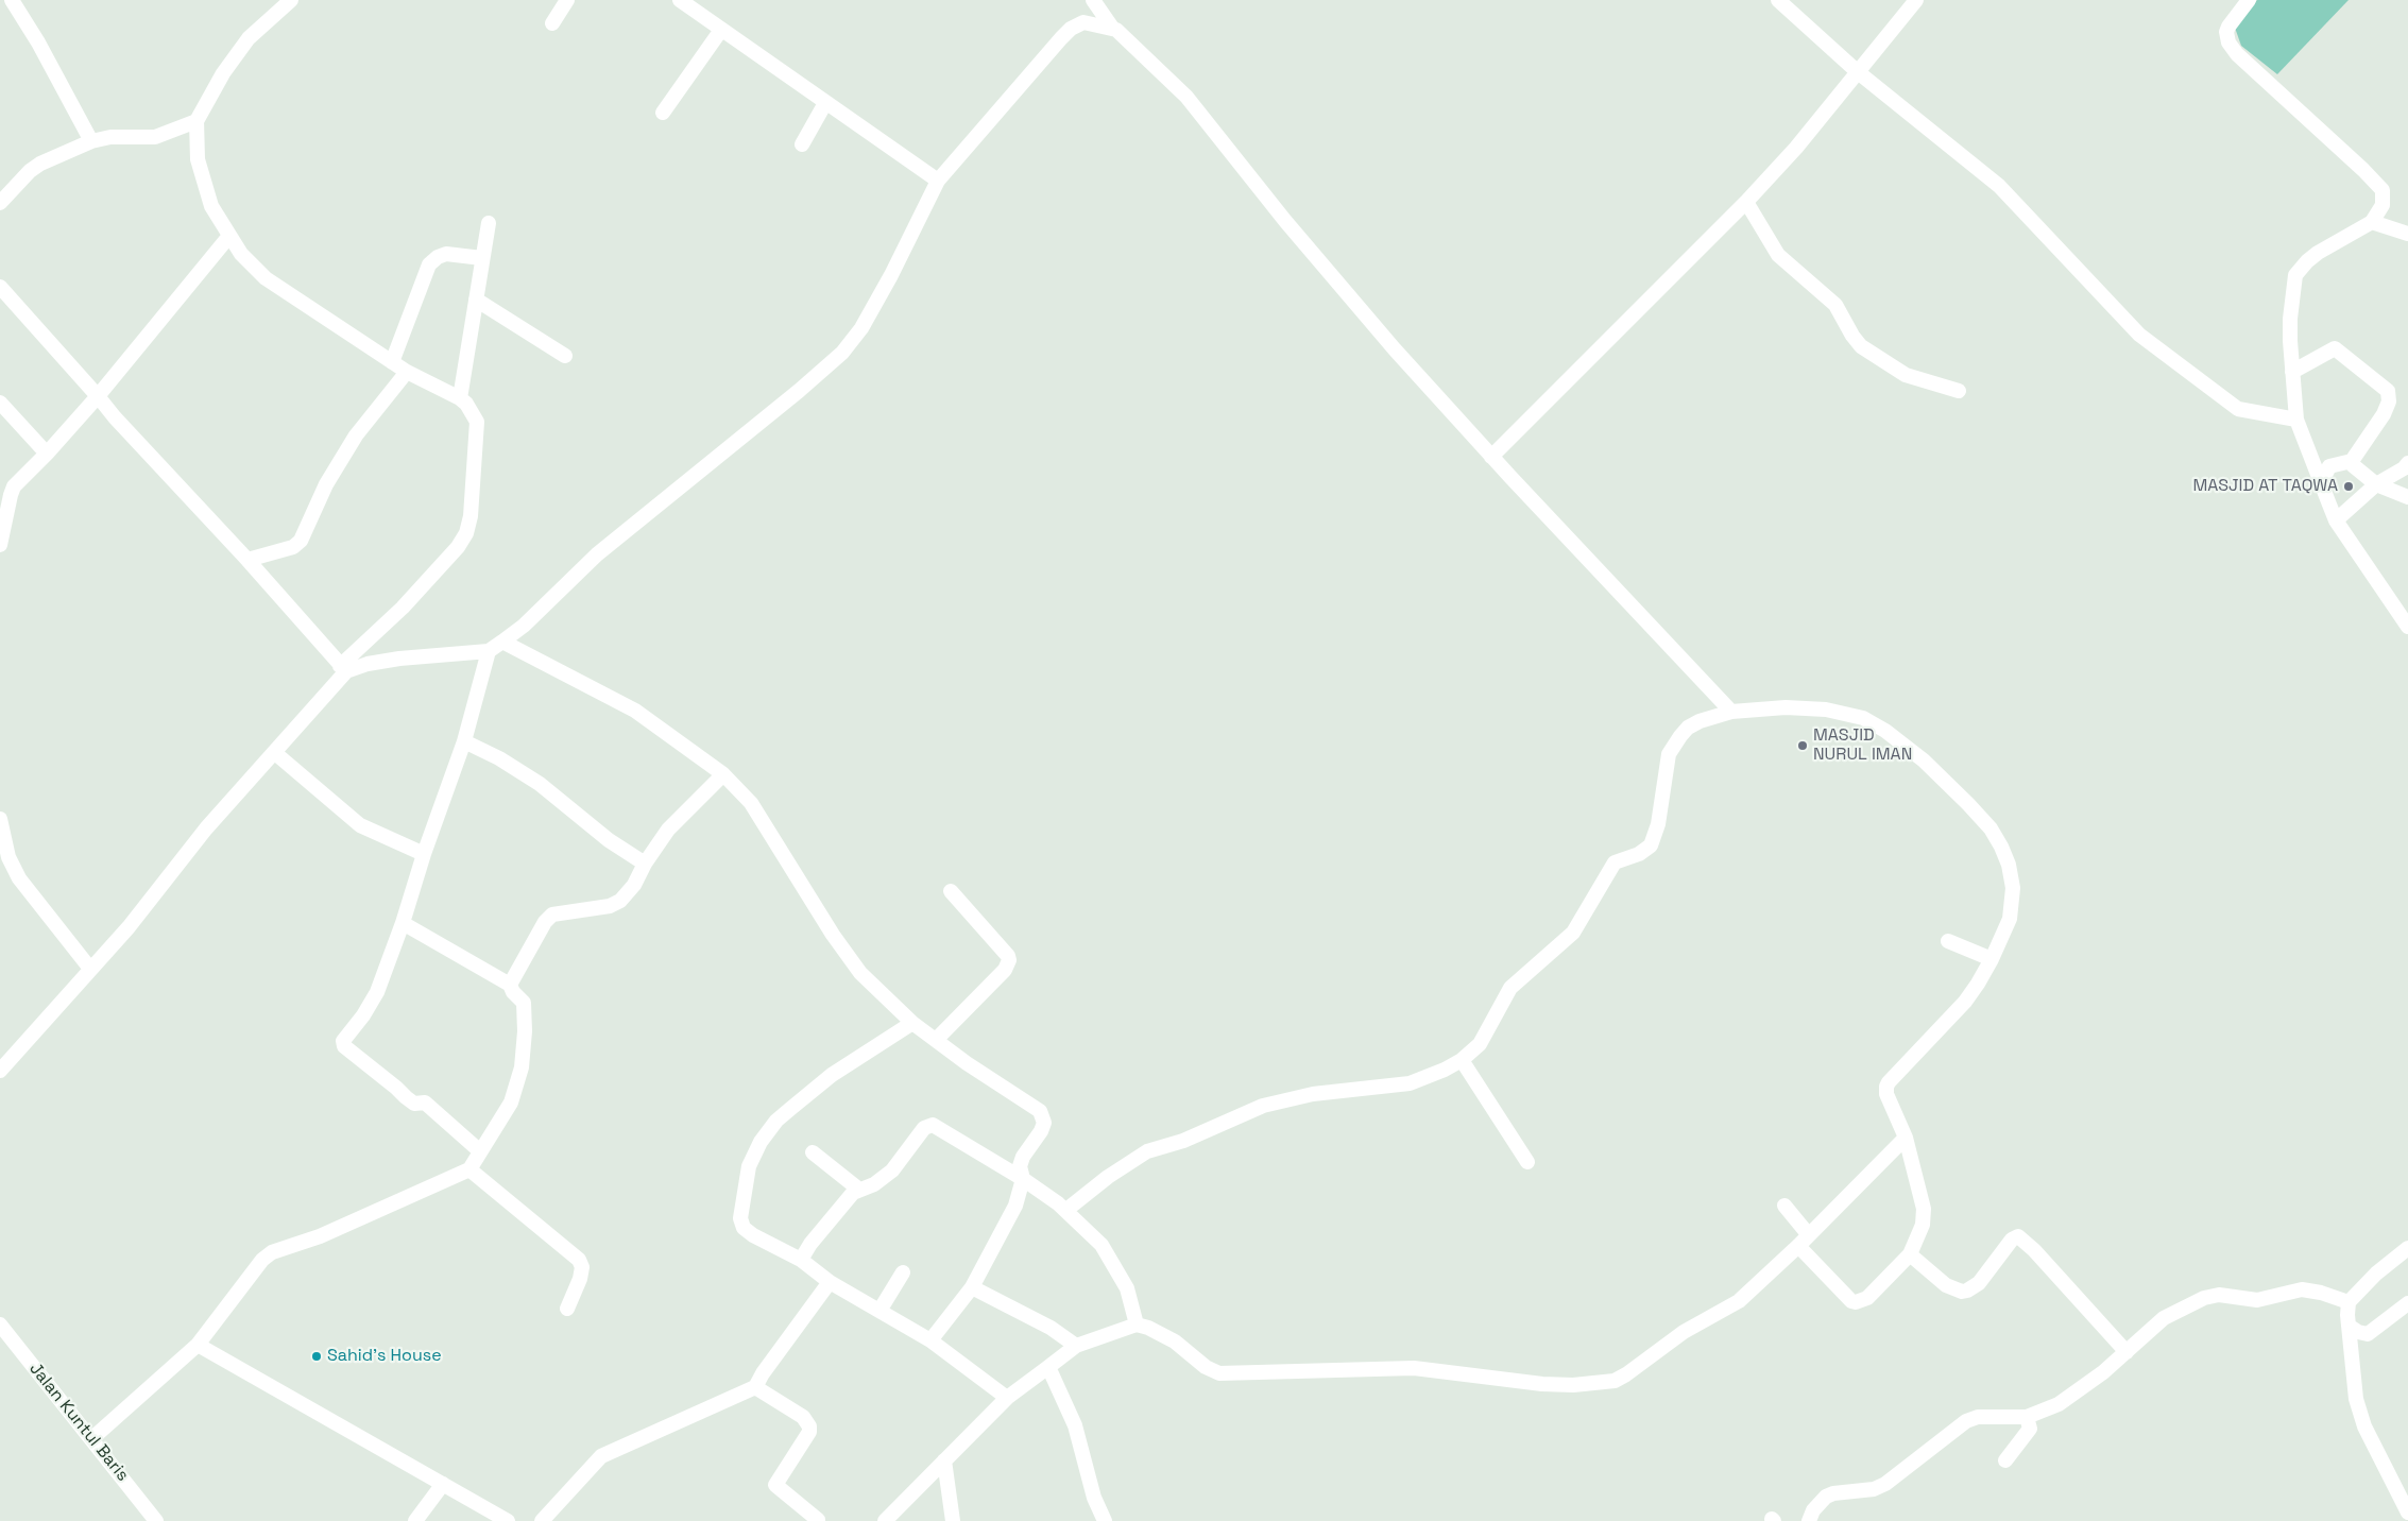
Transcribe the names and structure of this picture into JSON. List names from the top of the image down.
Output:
{
  "streets": {
    "street": ["Jalan Kuntul Baris"]
  },
  "places": ["MASJID AT TAQWA", "MASJID NURUL IMAN", "Sahid's House"]
}
